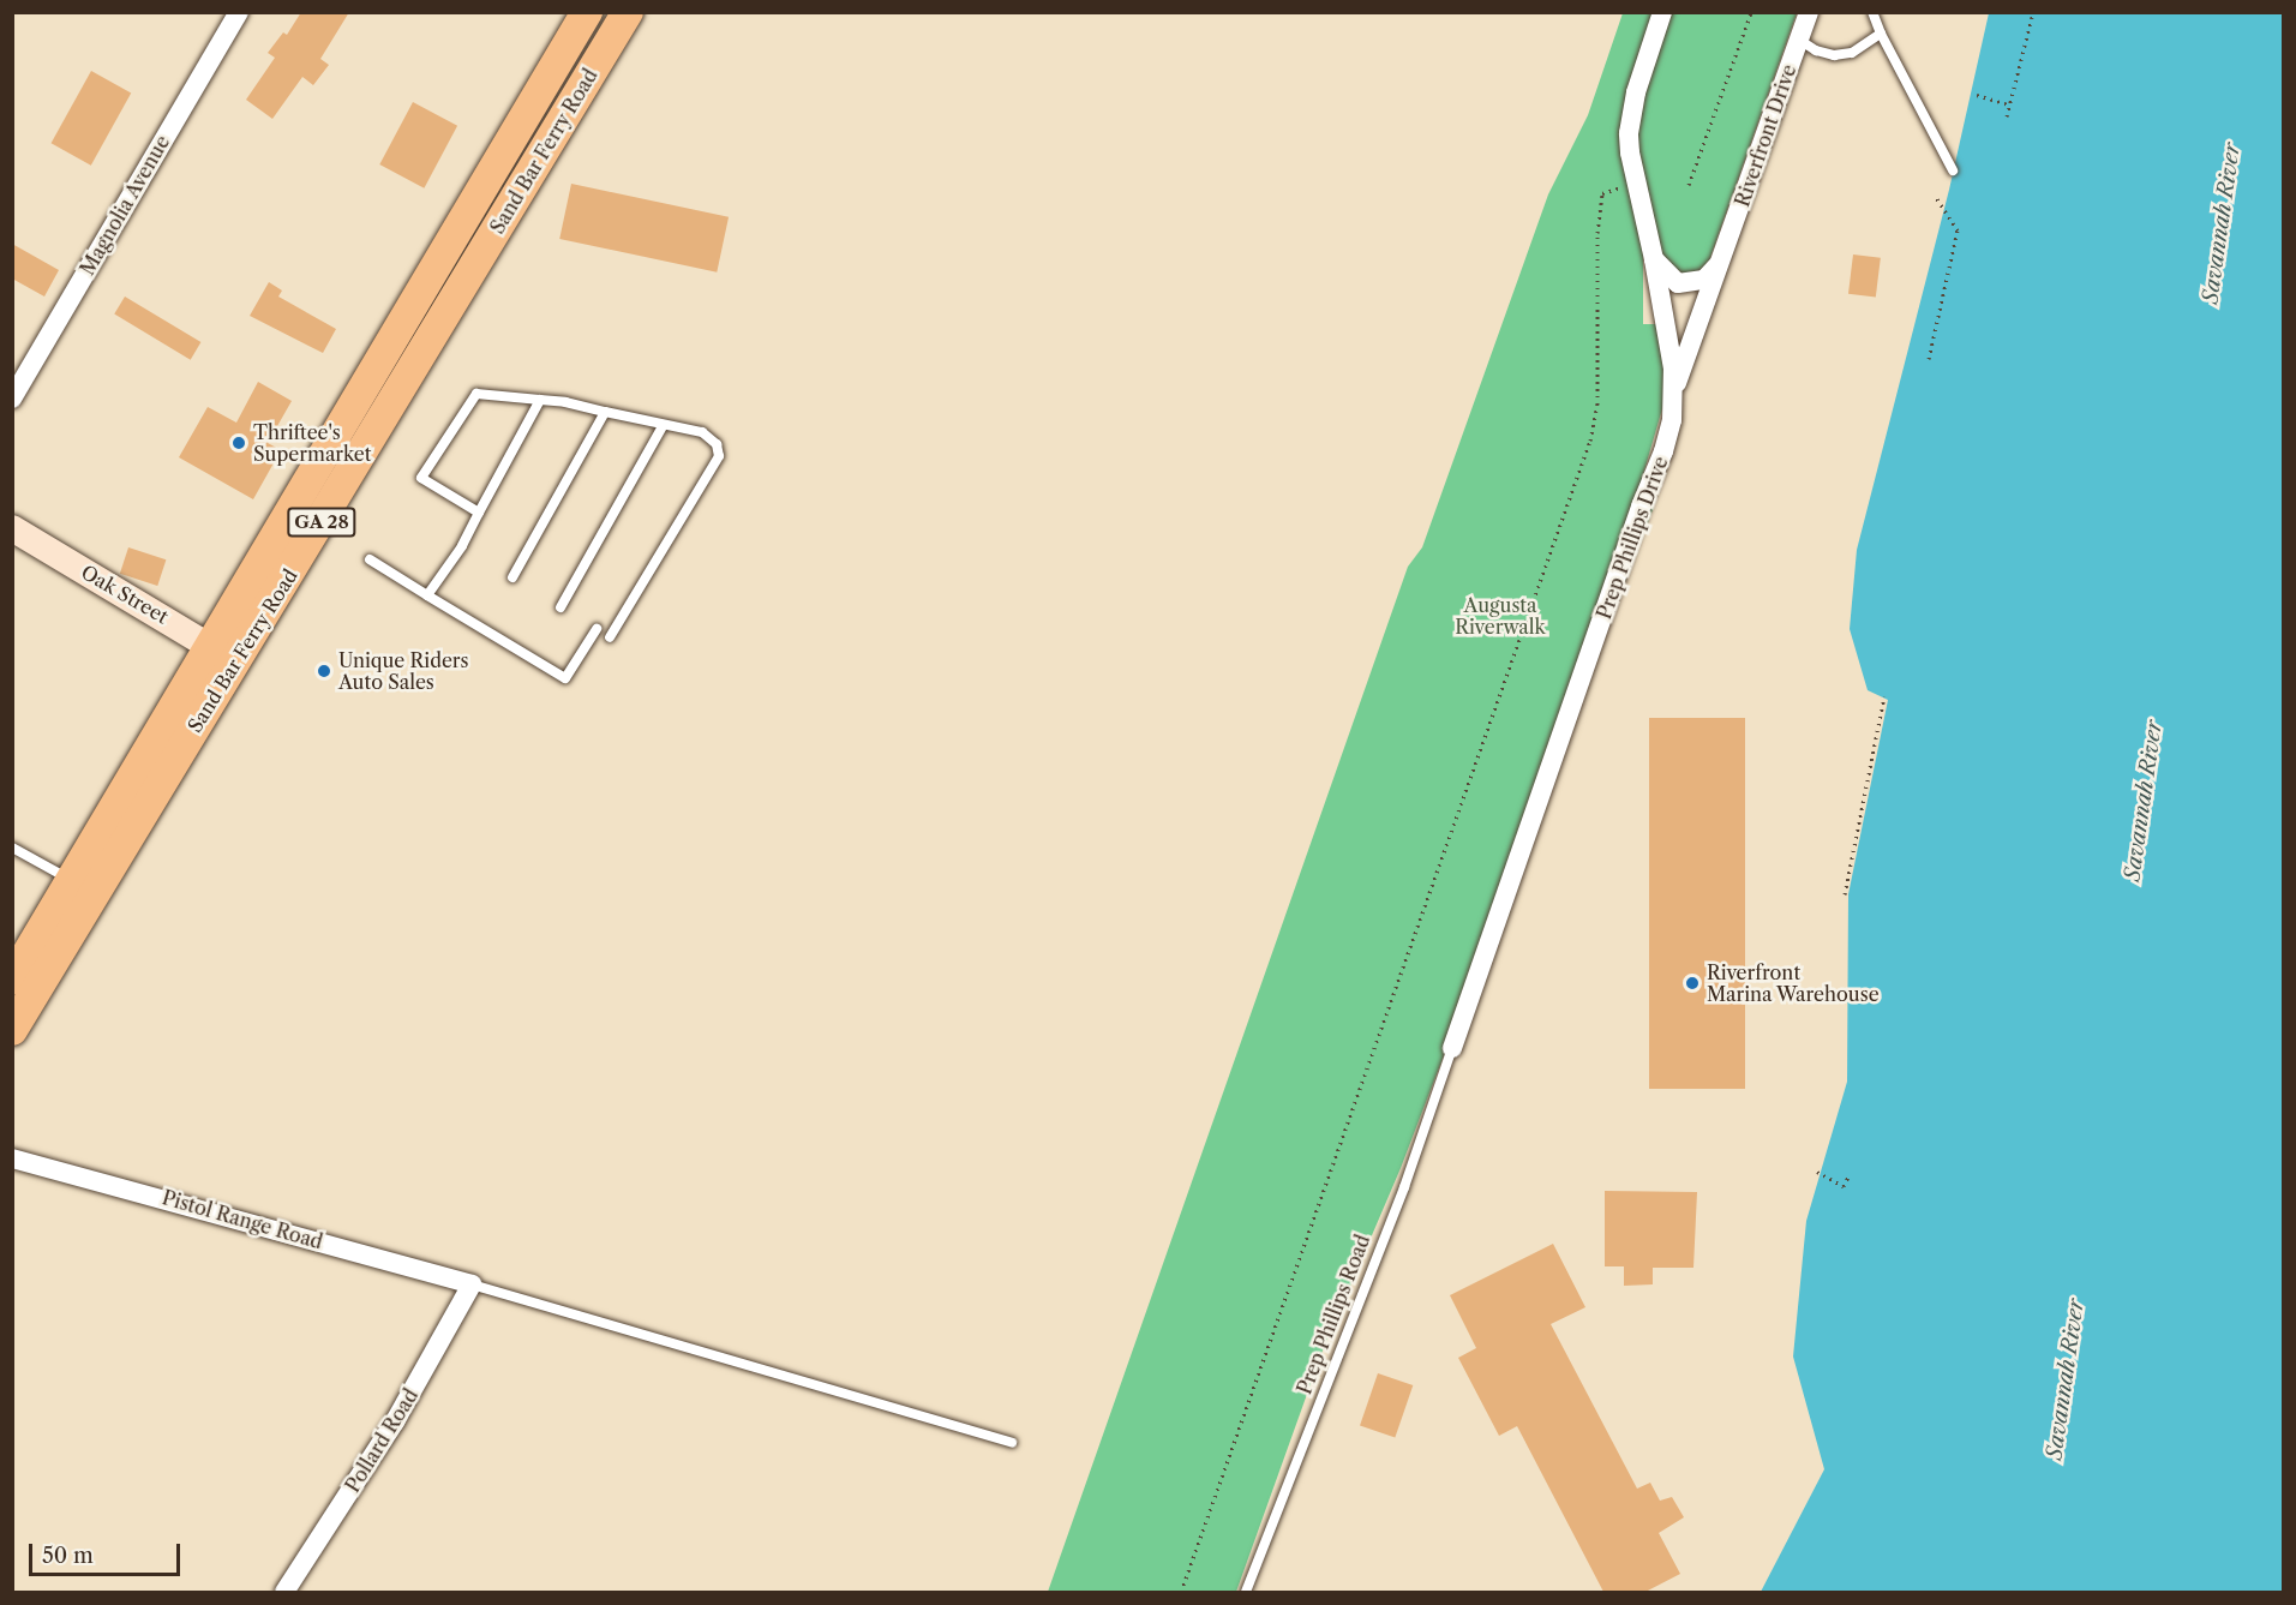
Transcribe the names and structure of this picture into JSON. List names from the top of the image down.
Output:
{
  "streets": {
    "main road": ["Sand Bar Ferry Road", "GA 28"],
    "street": [
      "Riverfront Drive",
      "Magnolia Avenue",
      "Prep Phillips Drive",
      "Oak Street",
      "Pistol Range Road",
      "Pollard Road"
    ],
    "lane": ["Prep Phillips Road"]
  },
  "crossings": [
    ["Riverfront Drive", "Prep Phillips Drive"],
    ["Sand Bar Ferry Road", "Oak Street"],
    ["Prep Phillips Drive", "Prep Phillips Road"],
    ["Pistol Range Road", "Pollard Road"]
  ],
  "water": ["Savannah River"],
  "parks": ["Augusta Riverwalk"],
  "places": ["Thriftee's Supermarket", "Unique Riders Auto Sales", "Riverfront Marina Warehouse"],
  "scale_bar": "50 m"
}
